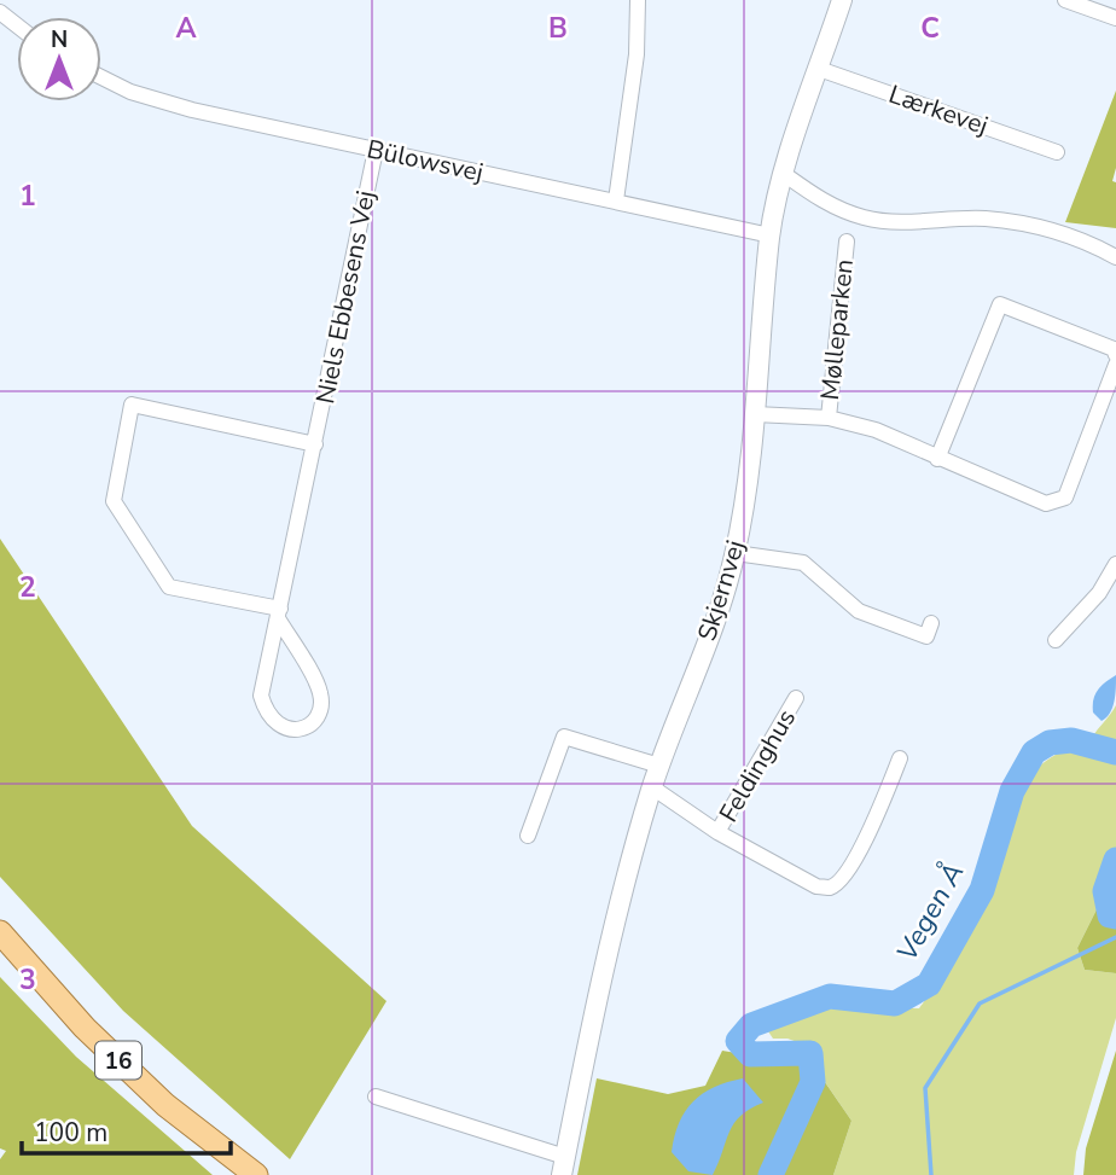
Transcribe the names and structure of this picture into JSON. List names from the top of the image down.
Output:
{
  "streets": {
    "main road": ["16"],
    "street": [
      "Lærkevej",
      "Bülowsvej",
      "Niels Ebbesens Vej",
      "Mølleparken",
      "Skjernvej",
      "Feldinghus"
    ]
  },
  "crossings": [
    ["Lærkevej", "Skjernvej"],
    ["Bülowsvej", "Niels Ebbesens Vej"],
    ["Bülowsvej", "Skjernvej"],
    ["Mølleparken", "Skjernvej"],
    ["Skjernvej", "Feldinghus"]
  ],
  "water": ["Vegen Å"],
  "scale_bar": "100 m",
  "north": "top",
  "grid": {
    "columns": ["A", "B", "C"],
    "rows": ["1", "2", "3"]
  }
}
